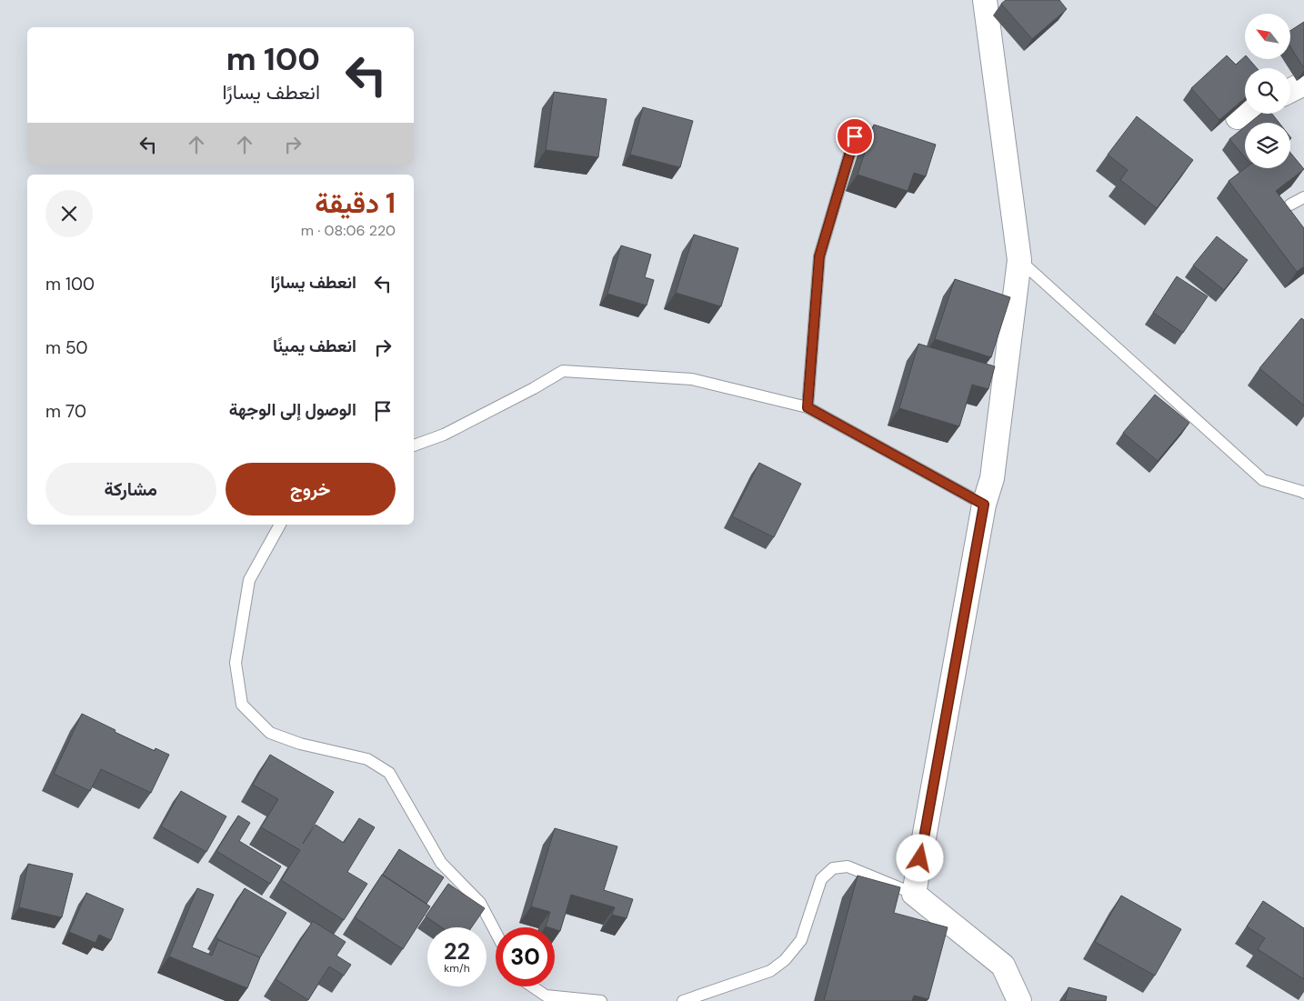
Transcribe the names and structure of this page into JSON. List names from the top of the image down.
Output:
{
  "north": "top left",
  "page": {
    "turn": ["100 m", "انعطف يسارًا"],
    "heading": ["1 دقيقة", "220 m · 08:06"],
    "list": [
      {
        "name": "انعطف يسارًا",
        "value": "100 m"
      },
      {
        "name": "انعطف يمينًا",
        "value": "50 m"
      },
      {
        "name": "الوصول إلى الوجهة",
        "value": "70 m"
      }
    ],
    "buttons": ["خروج", "مشاركة"],
    "speed": "22 km/h",
    "limit": "30"
  }
}
